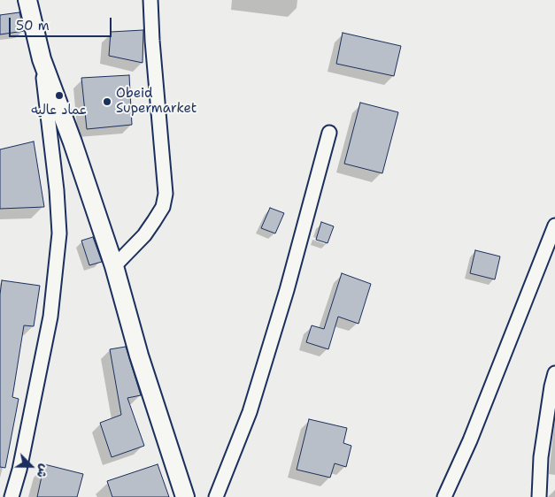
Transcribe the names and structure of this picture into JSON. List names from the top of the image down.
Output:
{
  "places": ["عماد عاليه", "Obeid Supermarket"],
  "scale_bar": "50 m",
  "north": "bottom right"
}
